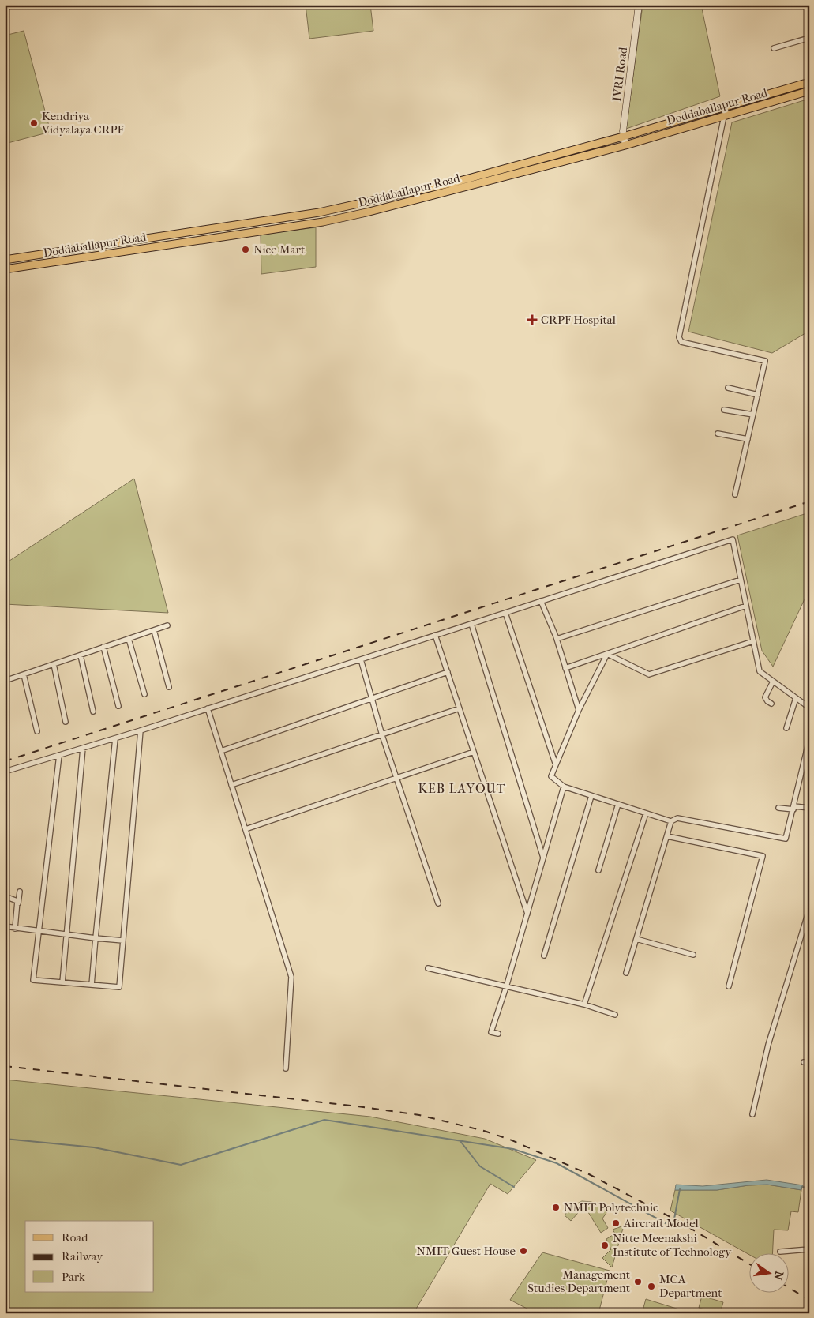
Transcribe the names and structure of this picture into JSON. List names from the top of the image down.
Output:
{
  "streets": {
    "main road": ["IVRI Road", "Doddaballapur Road"]
  },
  "crossings": [
    ["IVRI Road", "Doddaballapur Road"]
  ],
  "districts": ["KEB LAYOUT"],
  "places": {
    "other": [
      "Kendriya Vidyalaya CRPF",
      "Nice Mart",
      "NMIT Polytechnic",
      "Aircraft Model",
      "Nitte Meenakshi Institute of Technology",
      "NMIT Guest House",
      "Management Studies Department",
      "MCA Department"
    ],
    "health": ["CRPF Hospital"]
  },
  "legend": ["Road", "Railway", "Park"],
  "north": "right"
}
